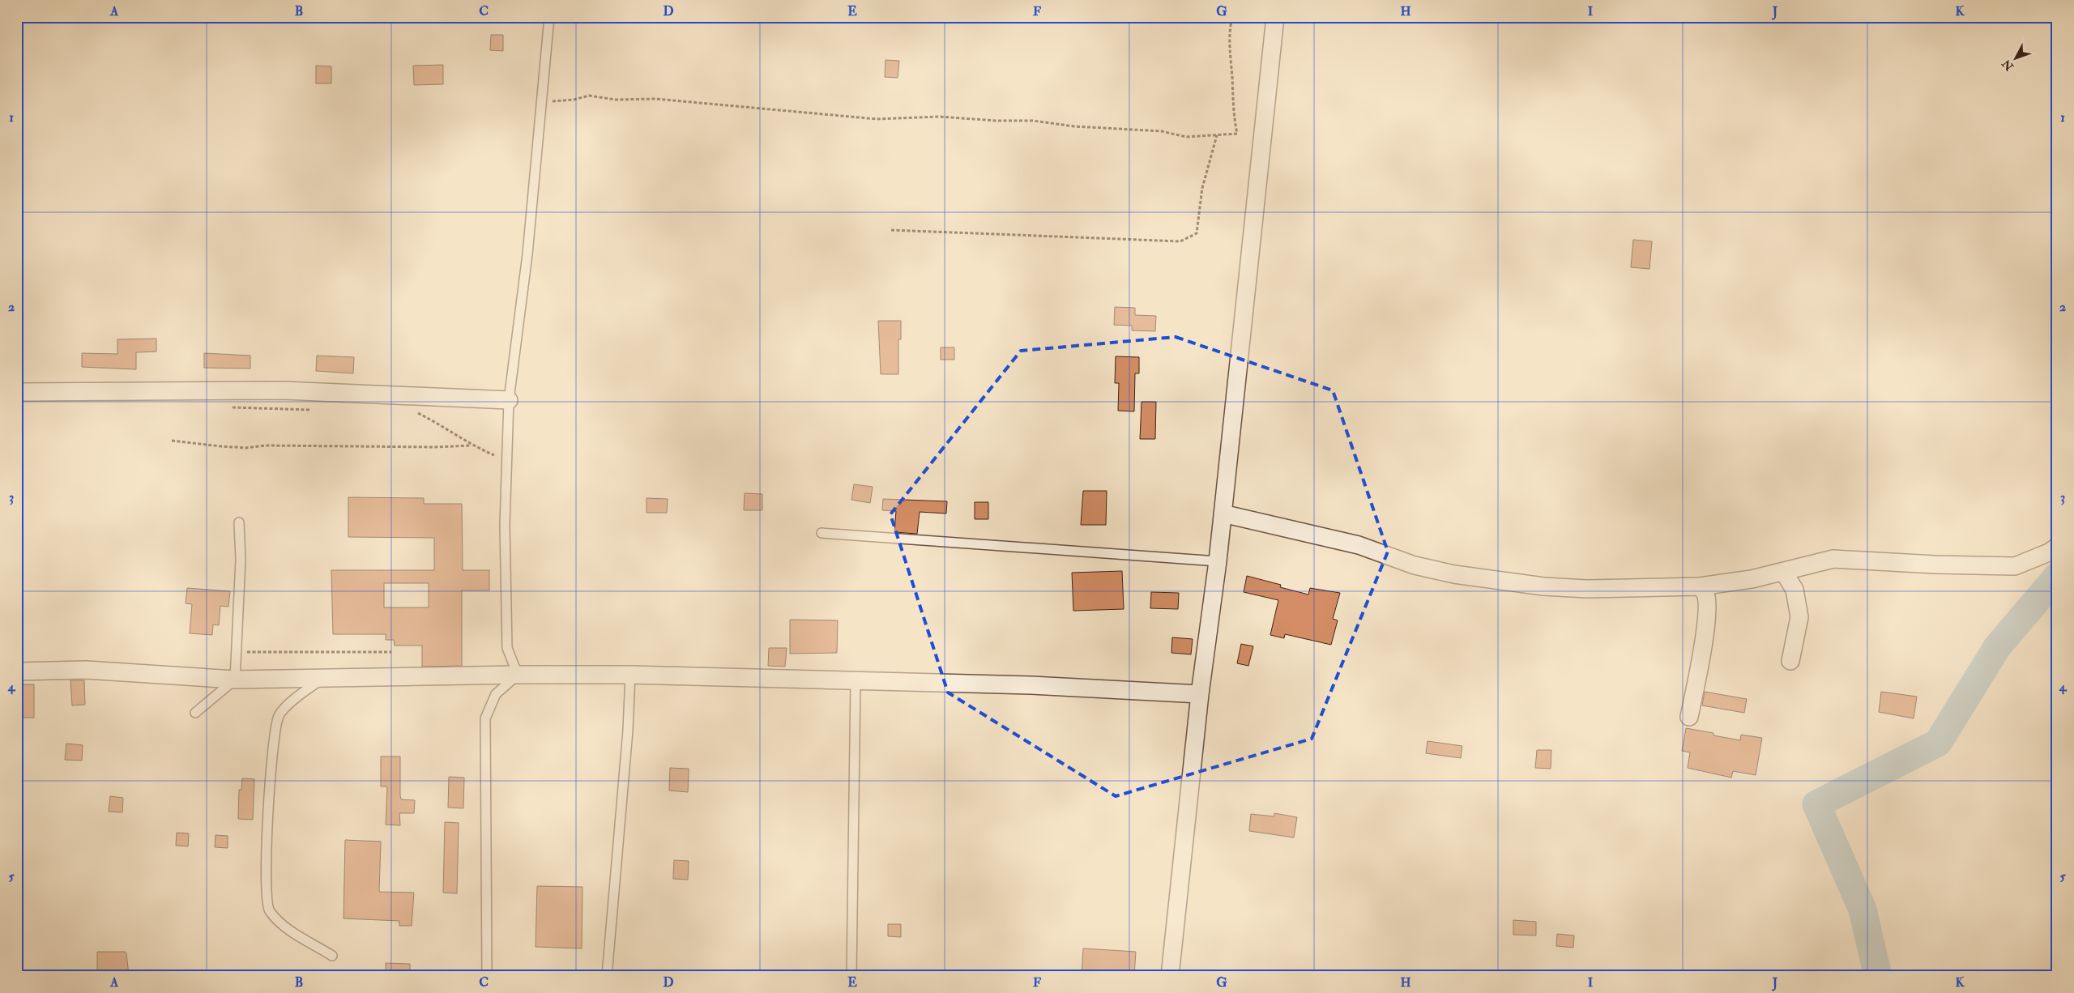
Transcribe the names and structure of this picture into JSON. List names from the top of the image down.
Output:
{
  "north": "bottom left",
  "grid": {
    "columns": [
      "A",
      "B",
      "C",
      "D",
      "E",
      "F",
      "G",
      "H",
      "I",
      "J",
      "K"
    ],
    "rows": [
      "1",
      "2",
      "3",
      "4",
      "5"
    ]
  }
}
